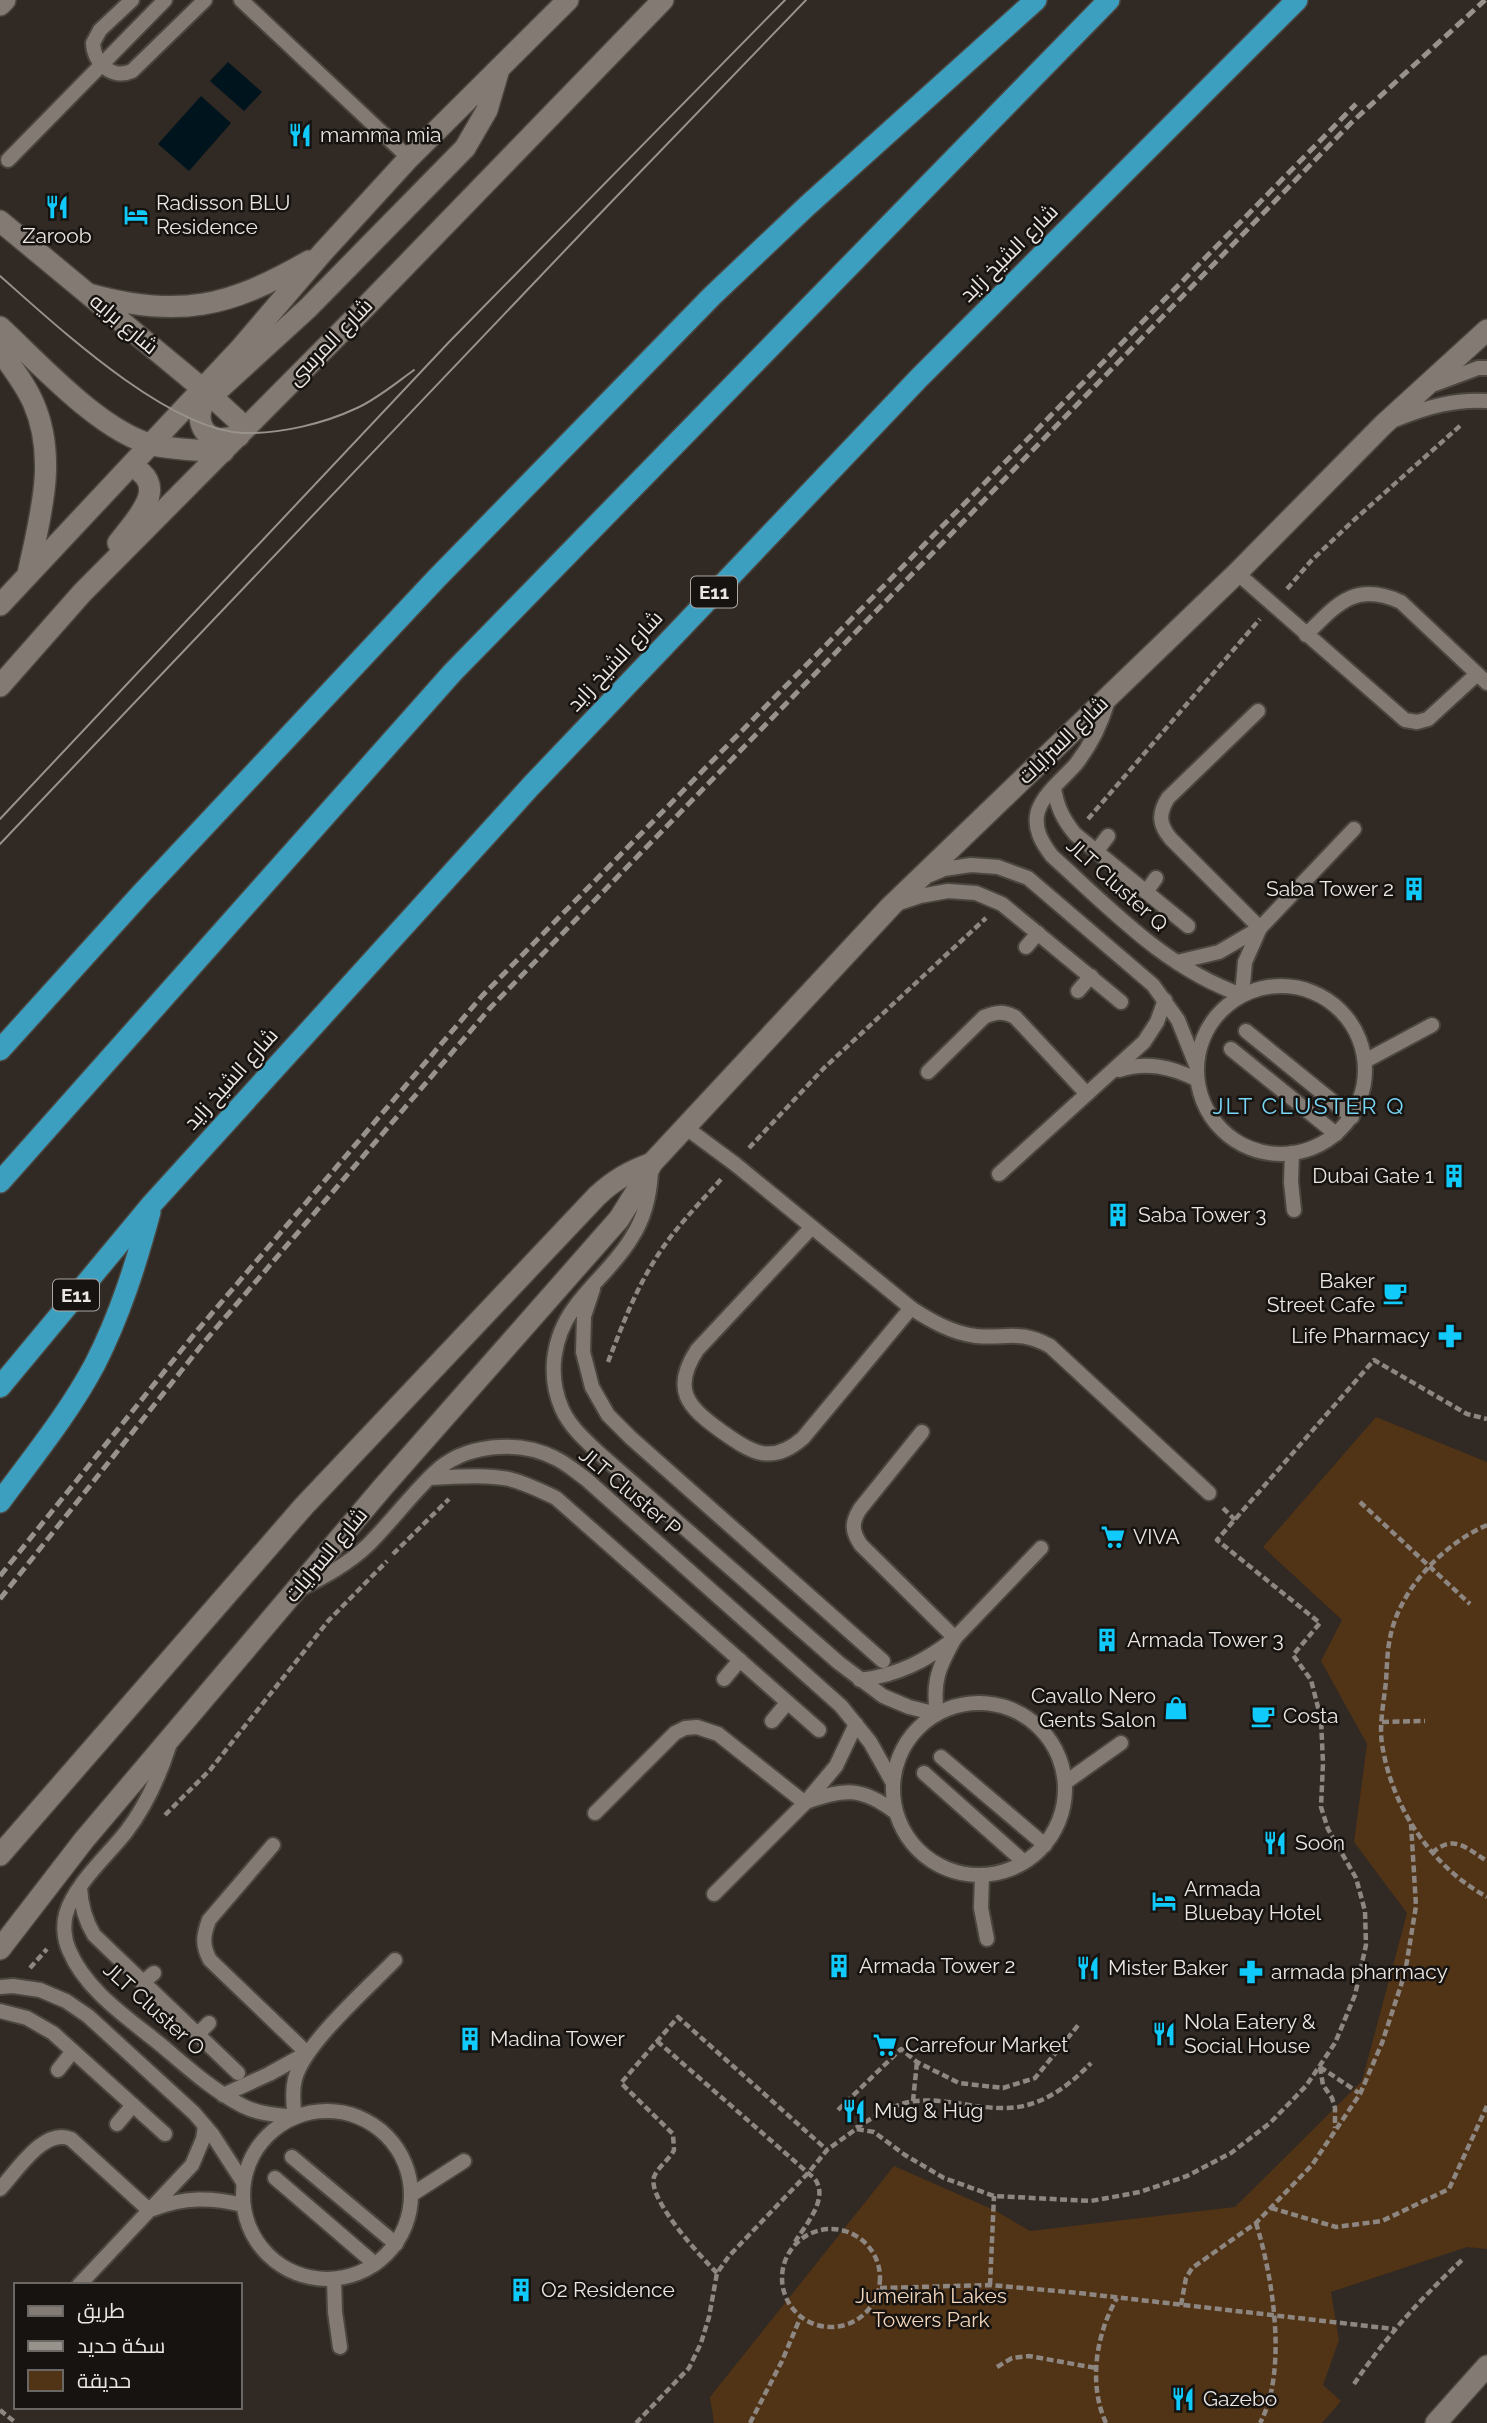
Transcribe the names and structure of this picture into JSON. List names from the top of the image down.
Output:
{
  "streets": {
    "highway": ["شارع الشيخ زايد", "E11"],
    "main road": ["شارع برايه", "شارع المرسى", "شارع السرايات"],
    "lane": ["JLT Cluster Q", "JLT Cluster P", "JLT Cluster O"]
  },
  "crossings": [
    ["شارع برايه", "شارع المرسى"],
    ["شارع السرايات", "JLT Cluster Q"],
    ["شارع السرايات", "JLT Cluster P"]
  ],
  "districts": ["JLT CLUSTER Q"],
  "parks": ["Jumeirah Lakes Towers Park"],
  "places": {
    "restaurant": [
      "mamma mia",
      "Zaroob",
      "Soon",
      "Mister Baker",
      "Nola Eatery & Social House",
      "Mug & Hug",
      "Gazebo"
    ],
    "hotel": ["Radisson BLU Residence", "Armada Bluebay Hotel"],
    "building": [
      "Saba Tower 2",
      "Dubai Gate 1",
      "Saba Tower 3",
      "Armada Tower 3",
      "Armada Tower 2",
      "Madina Tower",
      "O2 Residence"
    ],
    "cafe": ["Baker Street Cafe", "Costa"],
    "pharmacy": ["Life Pharmacy", "armada pharmacy"],
    "supermarket": ["VIVA", "Carrefour Market"],
    "shop": ["Cavallo Nero Gents Salon"]
  },
  "legend": ["طريق", "سكة حديد", "حديقة"]
}
